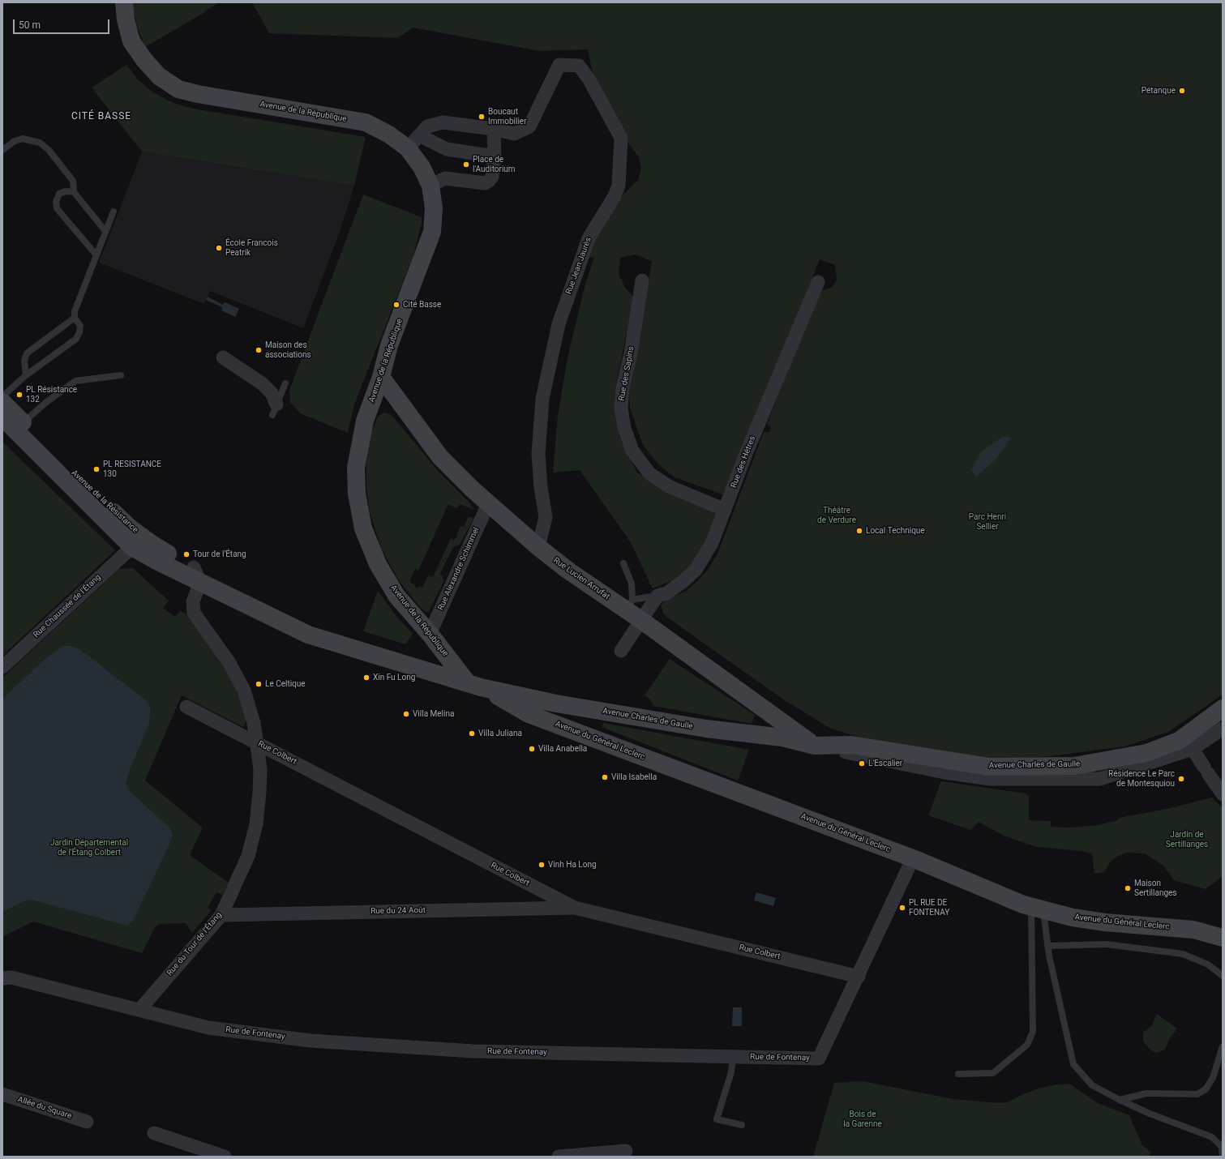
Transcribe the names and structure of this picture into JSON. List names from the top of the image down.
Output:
{
  "streets": {
    "street": [
      "Avenue de la République",
      "Rue Jean Jaurès",
      "Rue des Sapins",
      "Rue des Hêtres",
      "Avenue de la Résistance",
      "Rue Alexandre Schimmel",
      "Rue Lucien Arrufat",
      "Rue Chaussée de l'Étang",
      "Avenue Charles de Gaulle",
      "Avenue du Général Leclerc",
      "Rue Colbert",
      "Rue du 24 Août",
      "Rue du Tour de l'Étang",
      "Rue de Fontenay",
      "Allée du Square"
    ]
  },
  "crossings": [
    ["Avenue de la République", "Avenue de la Résistance"],
    ["Avenue de la République", "Rue Alexandre Schimmel"],
    ["Avenue de la République", "Rue Lucien Arrufat"],
    ["Avenue de la République", "Avenue Charles de Gaulle"],
    ["Avenue de la République", "Avenue du Général Leclerc"],
    ["Rue Jean Jaurès", "Rue Lucien Arrufat"],
    ["Rue des Sapins", "Rue des Hêtres"],
    ["Avenue de la Résistance", "Rue Chaussée de l'Étang"],
    ["Avenue de la Résistance", "Avenue Charles de Gaulle"],
    ["Avenue de la Résistance", "Avenue du Général Leclerc"],
    ["Avenue de la Résistance", "Rue du Tour de l'Étang"],
    ["Rue Alexandre Schimmel", "Rue Lucien Arrufat"],
    ["Rue Lucien Arrufat", "Avenue Charles de Gaulle"],
    ["Avenue Charles de Gaulle", "Avenue du Général Leclerc"],
    ["Avenue du Général Leclerc", "Rue de Fontenay"],
    ["Rue Colbert", "Rue du 24 Août"],
    ["Rue Colbert", "Rue du Tour de l'Étang"],
    ["Rue Colbert", "Rue de Fontenay"],
    ["Rue du 24 Août", "Rue du Tour de l'Étang"],
    ["Rue du Tour de l'Étang", "Rue de Fontenay"]
  ],
  "districts": ["CITÉ BASSE"],
  "parks": [
    "Théâtre de Verdure",
    "Parc Henri Sellier",
    "Jardin de Sertillanges",
    "Jardin Départemental de l'Étang Colbert",
    "Bois de la Garenne"
  ],
  "places": [
    "Pétanque",
    "Boucaut Immobilier",
    "Place de l'Auditorium",
    "École Francois Peatrik",
    "Cité Basse",
    "Maison des associations",
    "PL Résistance 132",
    "PL RESISTANCE 130",
    "Local Technique",
    "Tour de l'Étang",
    "Xin Fu Long",
    "Le Celtique",
    "Villa Melina",
    "Villa Juliana",
    "Villa Anabella",
    "L'Escalier",
    "Villa Isabella",
    "Résidence Le Parc de Montesquiou",
    "Vinh Ha Long",
    "Maison Sertillanges",
    "PL RUE DE FONTENAY"
  ],
  "scale_bar": "50 m"
}
